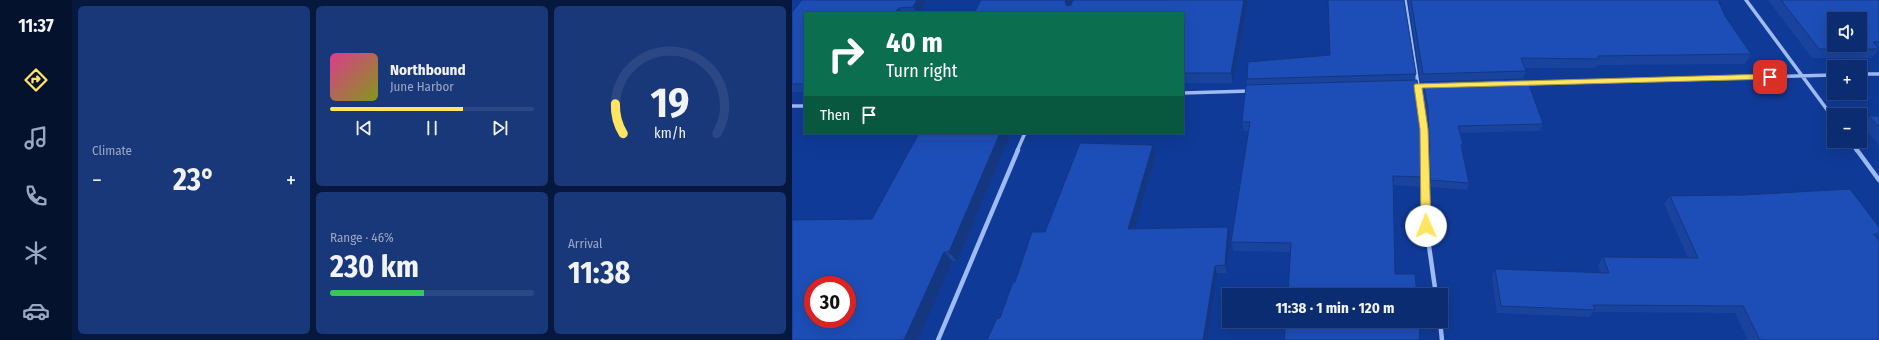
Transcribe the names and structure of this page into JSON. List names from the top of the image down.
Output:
{
  "page": {
    "tabs": "11:37",
    "tile": [
      "Climate",
      ["Range · 46%", "230 km"],
      ["Arrival", "11:38"]
    ],
    "map_buttons": ["+", "−"],
    "turn": ["40 m", "Turn right"],
    "song": ["Northbound", "June Harbor"],
    "then": "Then",
    "heat": ["−", "23°", "+"],
    "limit": "30",
    "trip": "11:38 · 1 min · 120 m",
    "gauge": ["19", "km/h"]
  }
}
